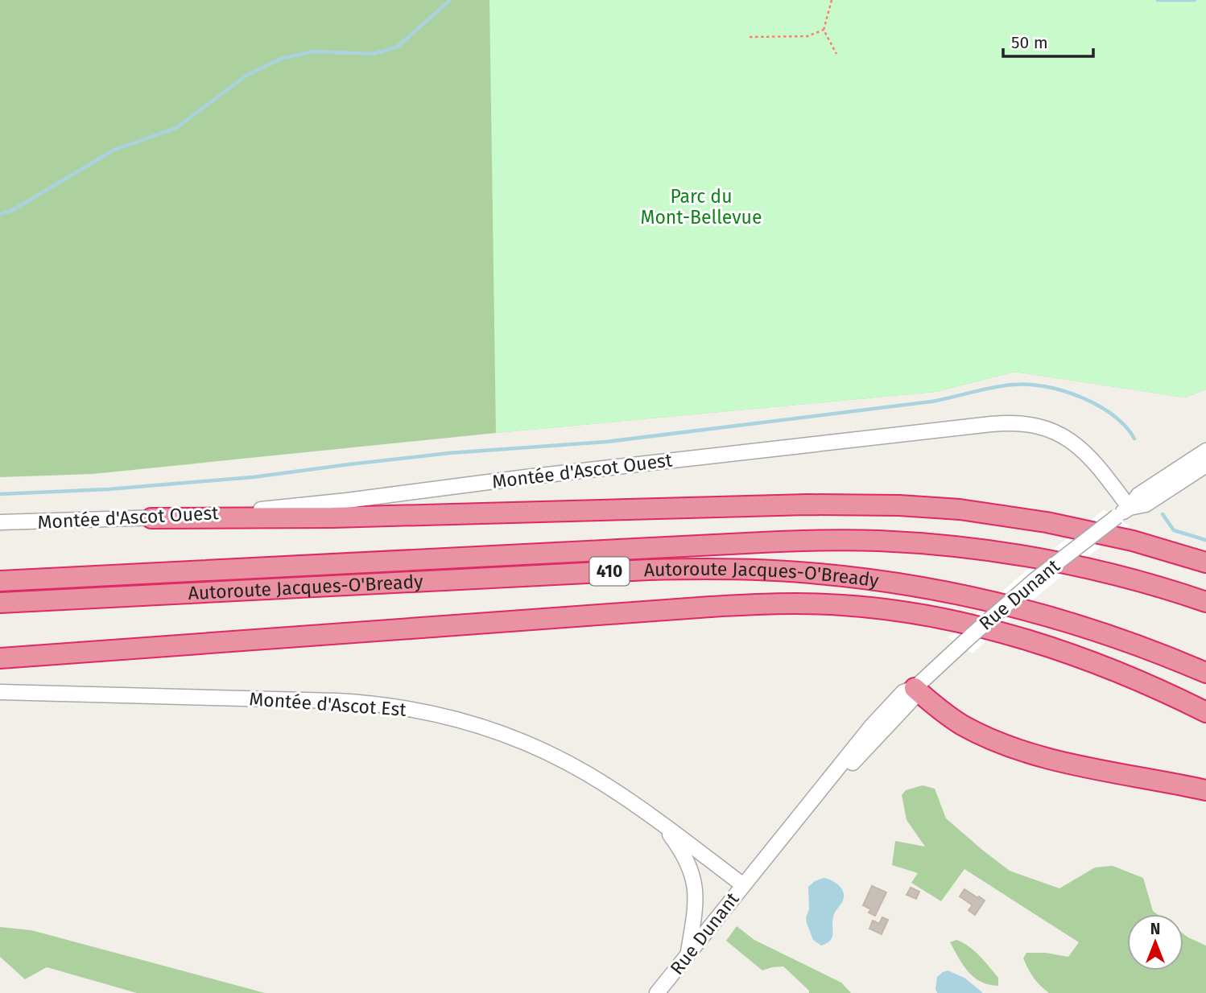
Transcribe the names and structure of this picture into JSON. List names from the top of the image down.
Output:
{
  "streets": {
    "highway": ["410", "Autoroute Jacques-O'Bready"],
    "street": ["Montée d'Ascot Ouest", "Rue Dunant", "Montée d'Ascot Est"]
  },
  "crossings": [
    ["Montée d'Ascot Ouest", "Rue Dunant"],
    ["Rue Dunant", "Montée d'Ascot Est"]
  ],
  "parks": ["Parc du Mont-Bellevue"],
  "scale_bar": "50 m",
  "north": "top"
}
